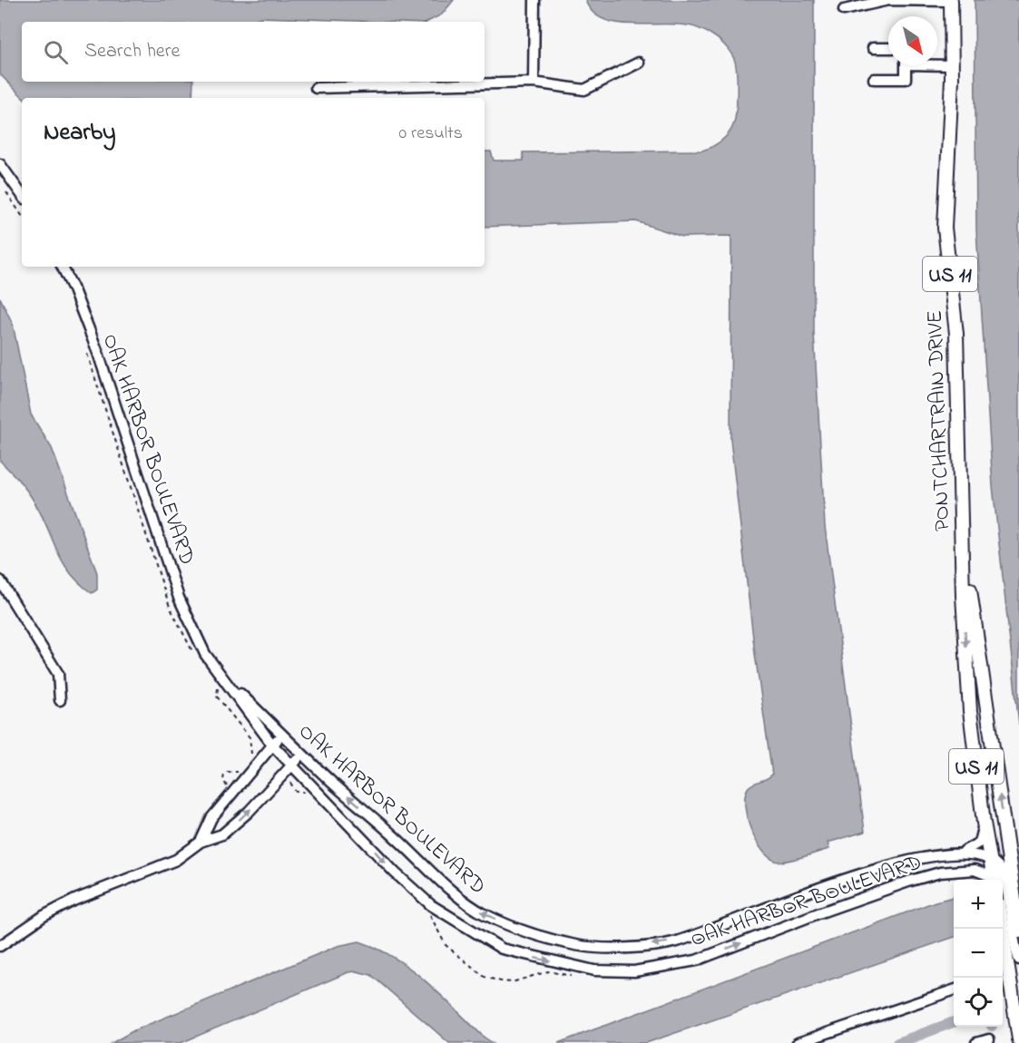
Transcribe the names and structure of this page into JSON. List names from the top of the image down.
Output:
{
  "streets": {
    "main road": ["US 11", "PONTCHARTRAIN DRIVE"],
    "street": ["OAK HARBOR BOULEVARD"]
  },
  "crossings": [
    ["PONTCHARTRAIN DRIVE", "OAK HARBOR BOULEVARD"]
  ],
  "north": "bottom right",
  "page": {
    "search": "Search here",
    "heading": ["Nearby", "0 results"],
    "map_buttons": ["+", "−"]
  }
}
